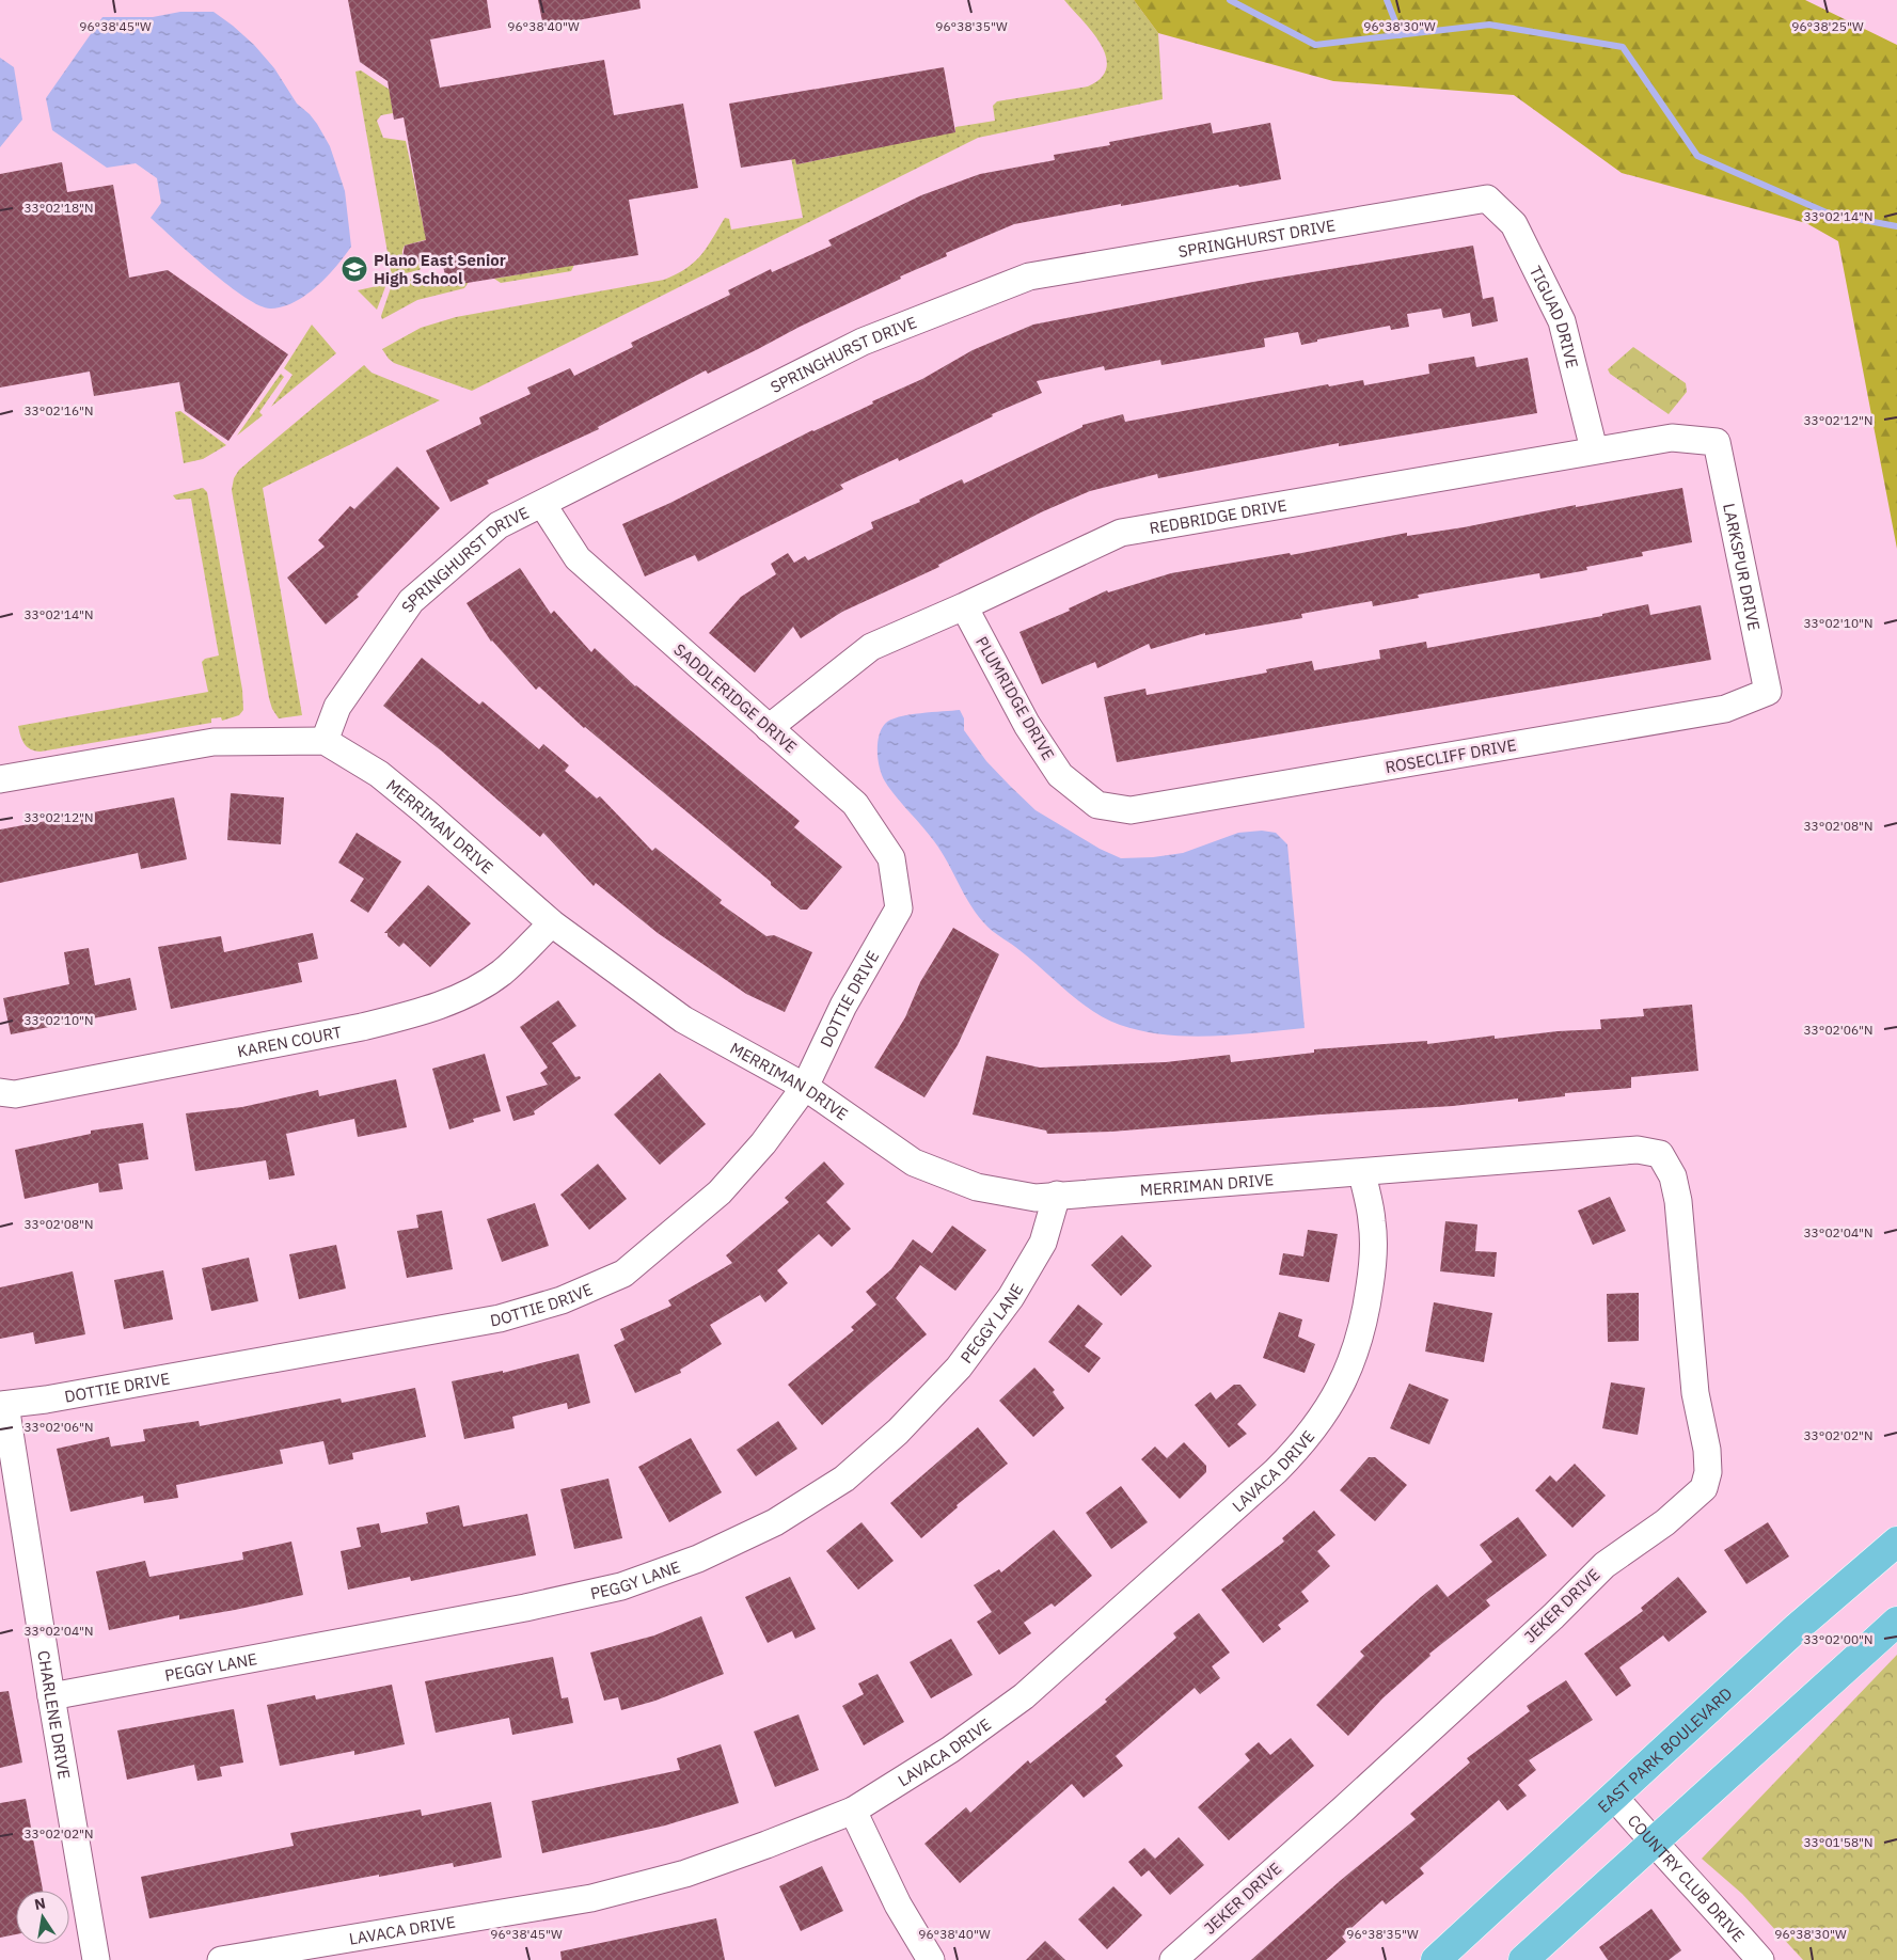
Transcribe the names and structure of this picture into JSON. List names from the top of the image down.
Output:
{
  "streets": {
    "main road": ["EAST PARK BOULEVARD"],
    "street": [
      "SPRINGHURST DRIVE",
      "TIGUAD DRIVE",
      "REDBRIDGE DRIVE",
      "LARKSPUR DRIVE",
      "SADDLERIDGE DRIVE",
      "PLUMRIDGE DRIVE",
      "ROSECLIFF DRIVE",
      "MERRIMAN DRIVE",
      "DOTTIE DRIVE",
      "KAREN COURT",
      "PEGGY LANE",
      "LAVACA DRIVE",
      "JEKER DRIVE",
      "CHARLENE DRIVE",
      "COUNTRY CLUB DRIVE"
    ]
  },
  "crossings": [
    ["SPRINGHURST DRIVE", "TIGUAD DRIVE"],
    ["SPRINGHURST DRIVE", "SADDLERIDGE DRIVE"],
    ["SPRINGHURST DRIVE", "MERRIMAN DRIVE"],
    ["TIGUAD DRIVE", "REDBRIDGE DRIVE"],
    ["REDBRIDGE DRIVE", "LARKSPUR DRIVE"],
    ["REDBRIDGE DRIVE", "SADDLERIDGE DRIVE"],
    ["REDBRIDGE DRIVE", "PLUMRIDGE DRIVE"],
    ["LARKSPUR DRIVE", "ROSECLIFF DRIVE"],
    ["SADDLERIDGE DRIVE", "DOTTIE DRIVE"],
    ["PLUMRIDGE DRIVE", "ROSECLIFF DRIVE"],
    ["MERRIMAN DRIVE", "DOTTIE DRIVE"],
    ["MERRIMAN DRIVE", "KAREN COURT"],
    ["MERRIMAN DRIVE", "PEGGY LANE"],
    ["MERRIMAN DRIVE", "LAVACA DRIVE"],
    ["MERRIMAN DRIVE", "JEKER DRIVE"],
    ["DOTTIE DRIVE", "CHARLENE DRIVE"],
    ["PEGGY LANE", "CHARLENE DRIVE"],
    ["EAST PARK BOULEVARD", "COUNTRY CLUB DRIVE"]
  ],
  "places": {
    "school or university": ["Plano East Senior High School"]
  },
  "north": "top",
  "coordinates": [
    "96°38'40\"W",
    "96°38'30\"W",
    "96°38'25\"W",
    "96°38'45\"W",
    "96°38'35\"W",
    "33°02'18\"N",
    "33°02'14\"N",
    "33°02'16\"N",
    "33°02'12\"N",
    "33°02'10\"N",
    "33°02'08\"N",
    "33°02'06\"N",
    "33°02'04\"N",
    "33°02'02\"N",
    "33°02'00\"N",
    "33°01'58\"N"
  ]
}
